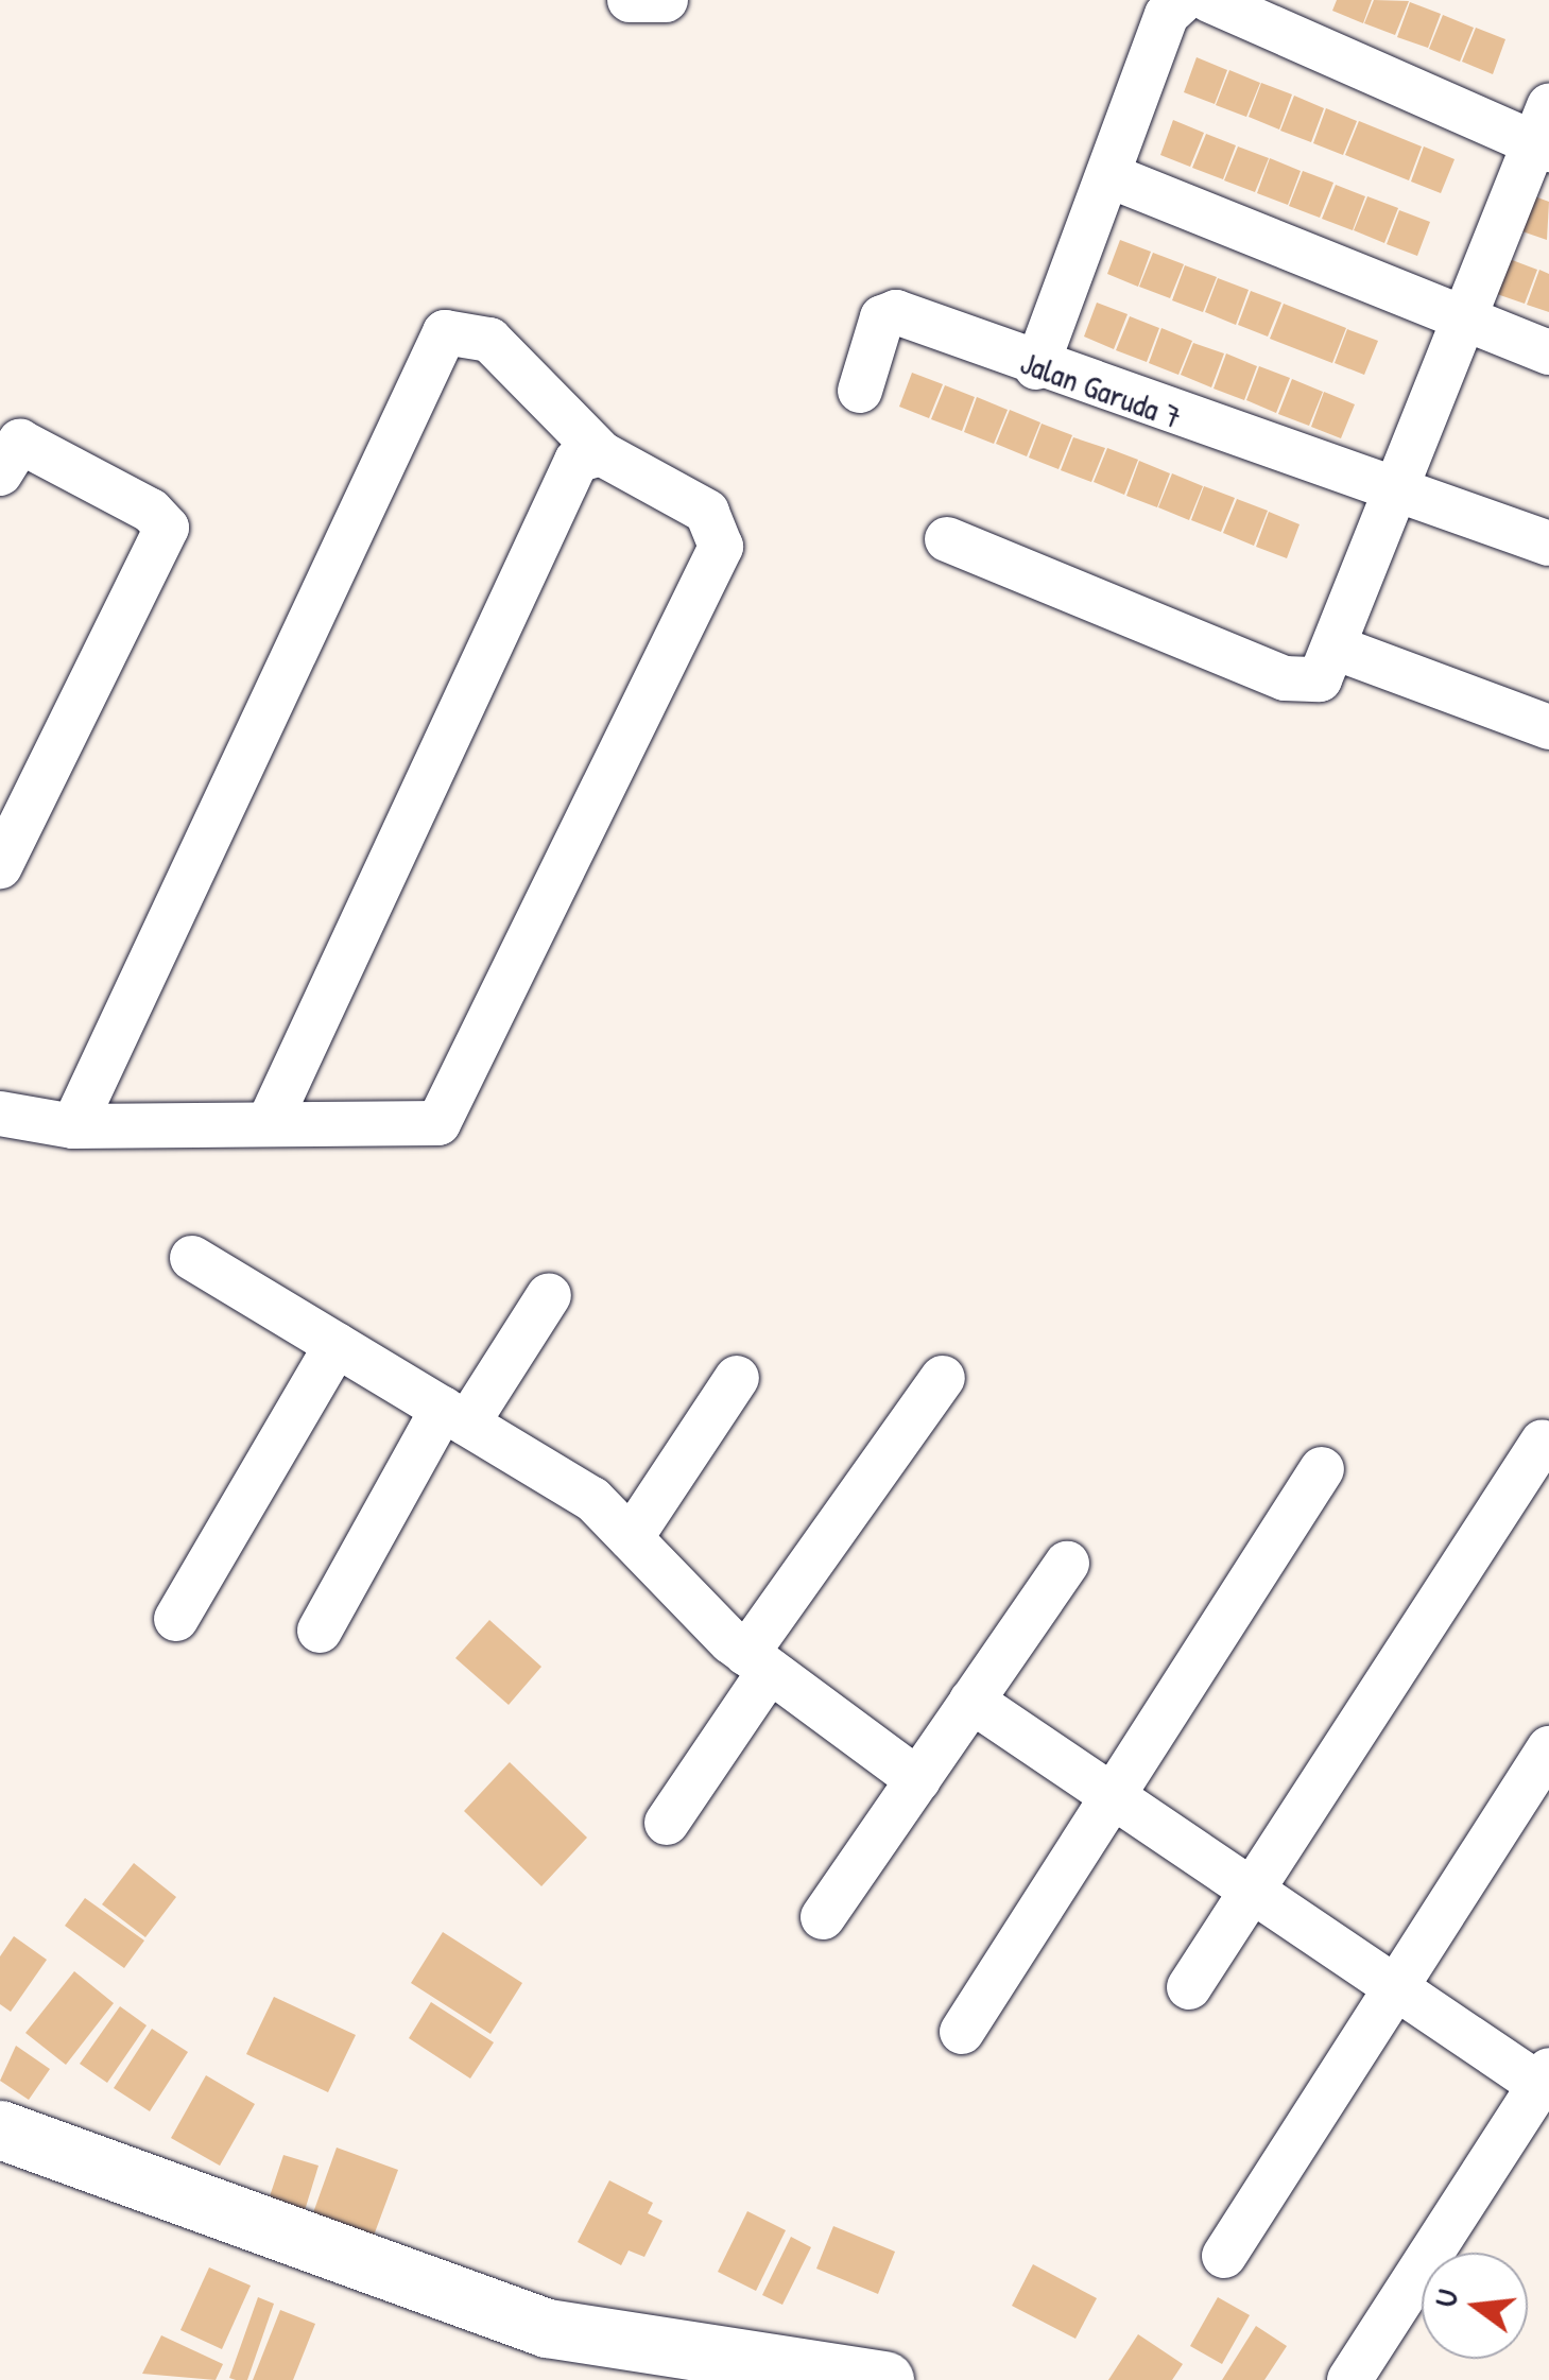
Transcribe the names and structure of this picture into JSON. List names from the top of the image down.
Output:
{
  "streets": {
    "street": ["Jalan Garuda 7"]
  },
  "north": "left"
}
